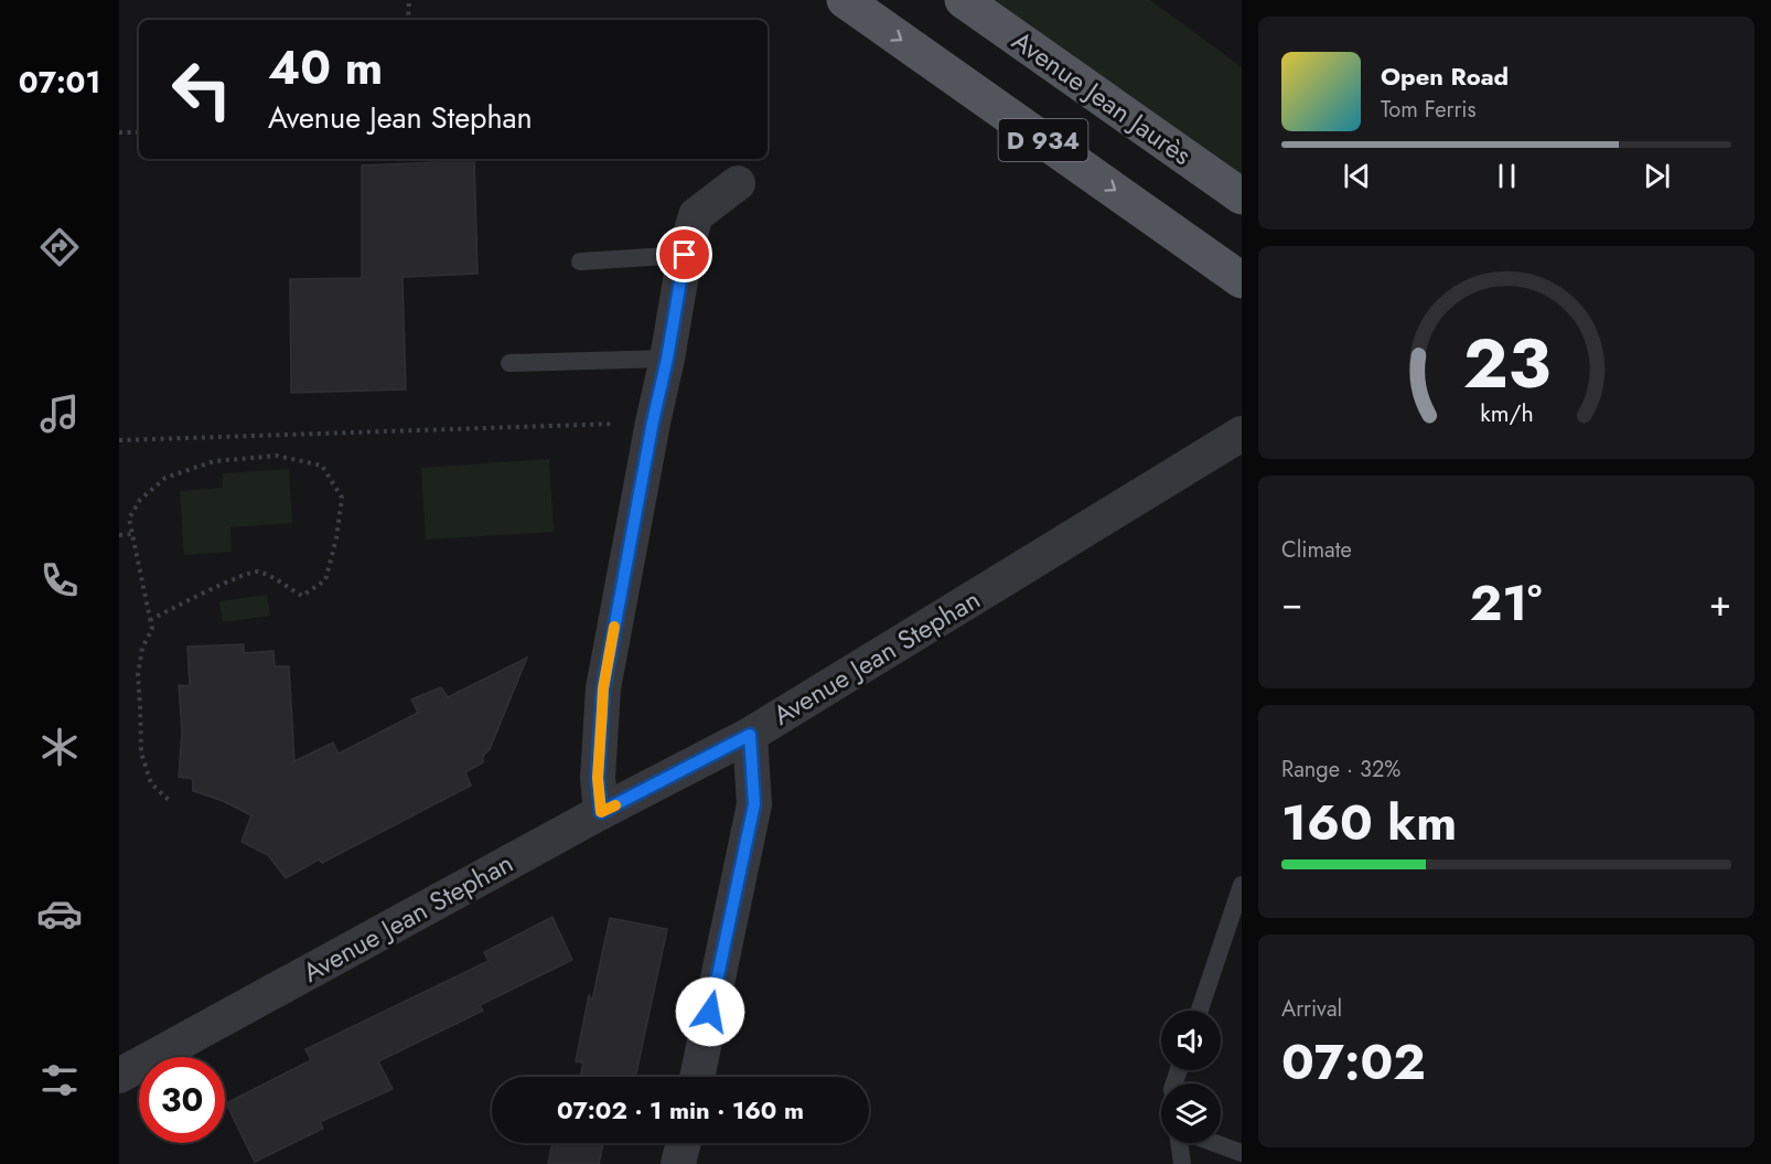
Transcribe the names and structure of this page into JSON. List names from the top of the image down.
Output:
{
  "streets": {
    "main road": ["Avenue Jean Jaurès", "D 934"],
    "street": ["Avenue Jean Stephan"]
  },
  "page": {
    "tabs": "07:01",
    "turn": ["40 m", "Avenue Jean Stephan"],
    "song": ["Open Road", "Tom Ferris"],
    "tile": [
      "Climate",
      ["Range · 32%", "160 km"],
      ["Arrival", "07:02"]
    ],
    "heat": ["−", "21°", "+"],
    "limit": "30",
    "trip": "07:02 · 1 min · 160 m",
    "gauge": ["23", "km/h"]
  }
}
